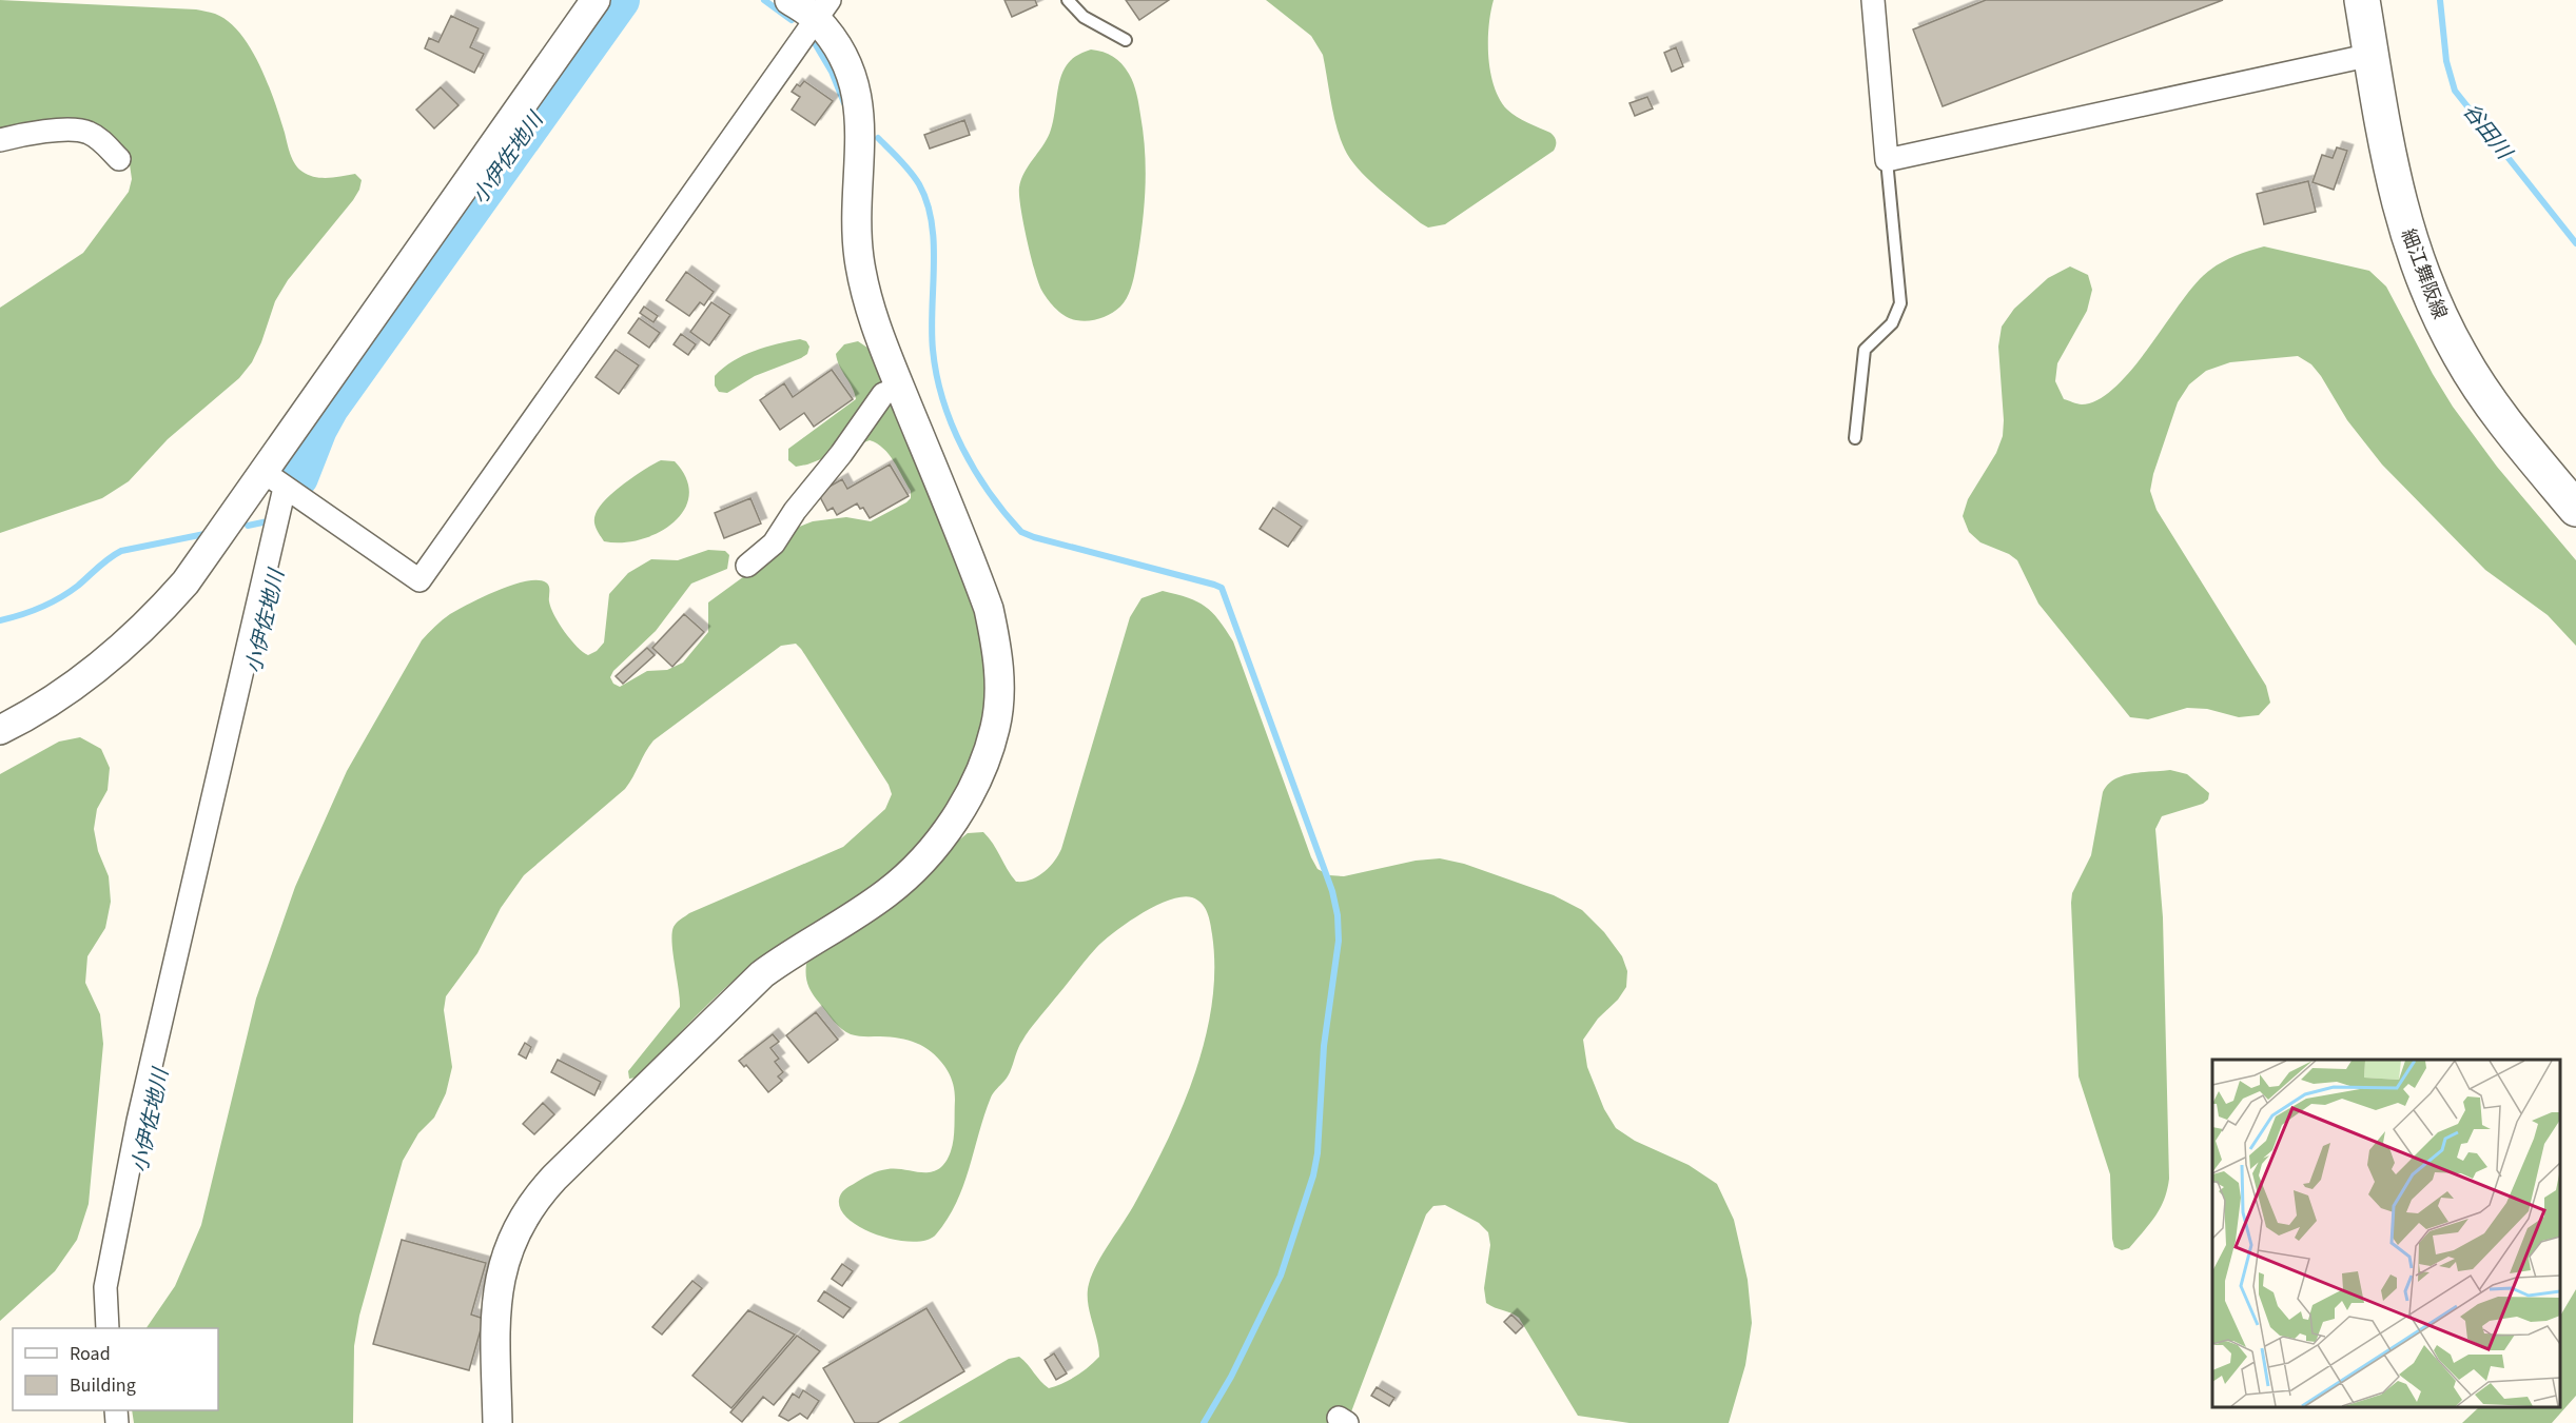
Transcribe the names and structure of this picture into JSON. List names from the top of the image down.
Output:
{
  "streets": {
    "main road": ["細江舞阪線"]
  },
  "water": ["谷田川", "小伊佐地川"],
  "legend": ["Road", "Building"]
}
